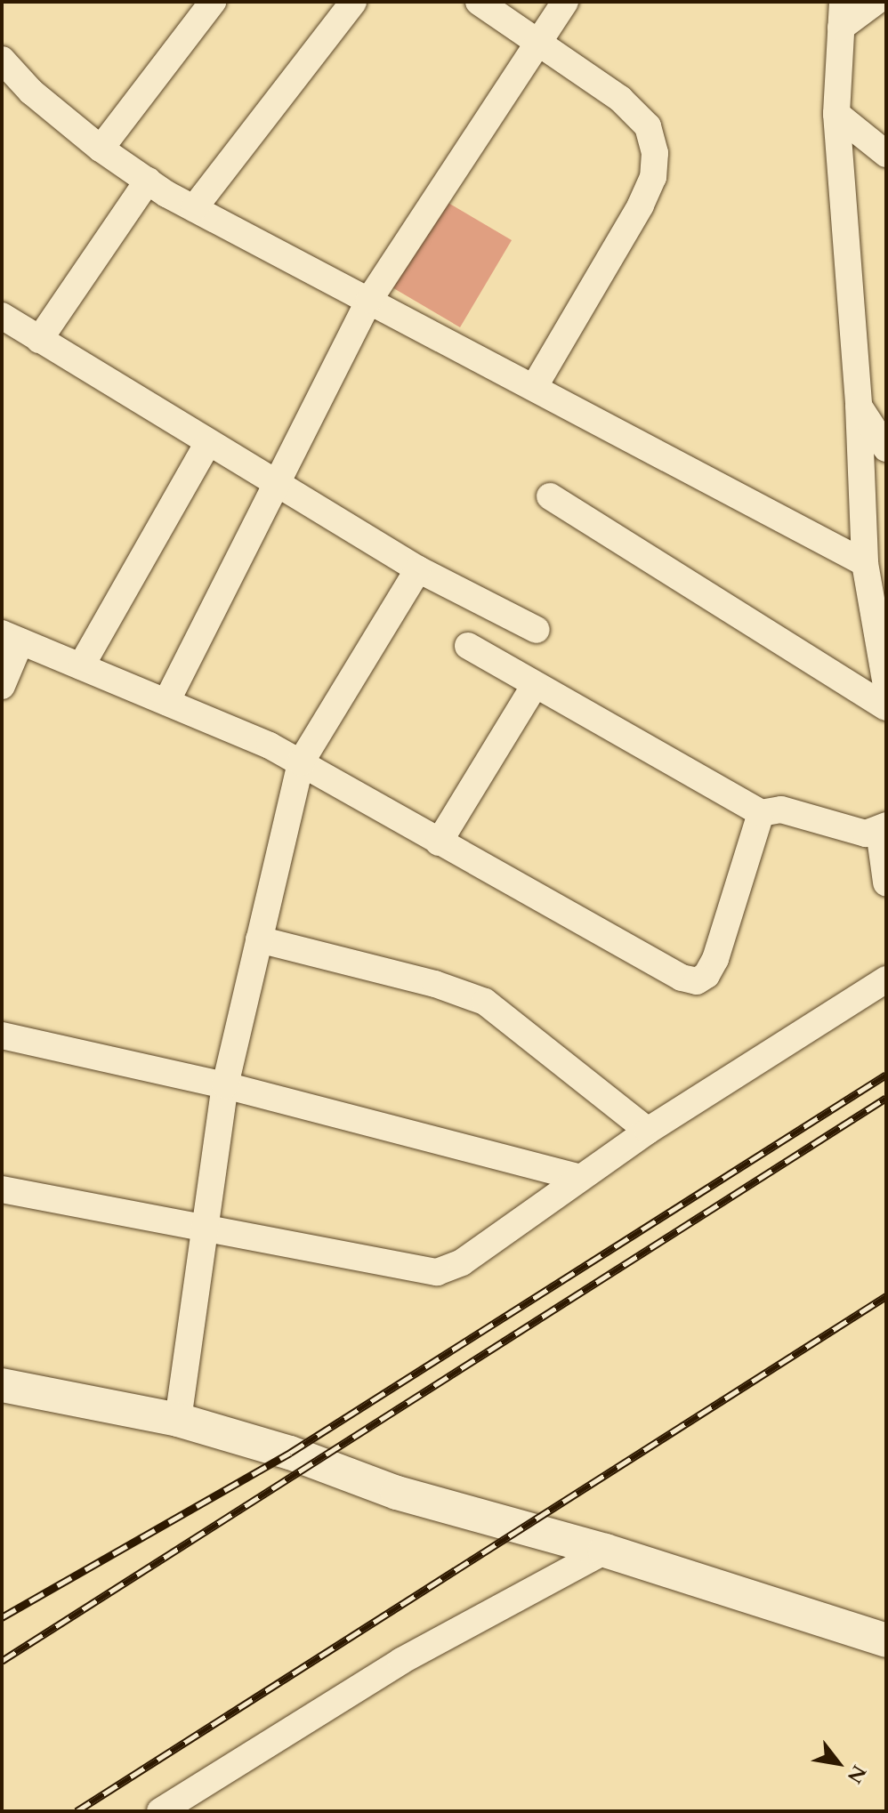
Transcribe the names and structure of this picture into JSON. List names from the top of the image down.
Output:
{
  "north": "bottom right"
}
